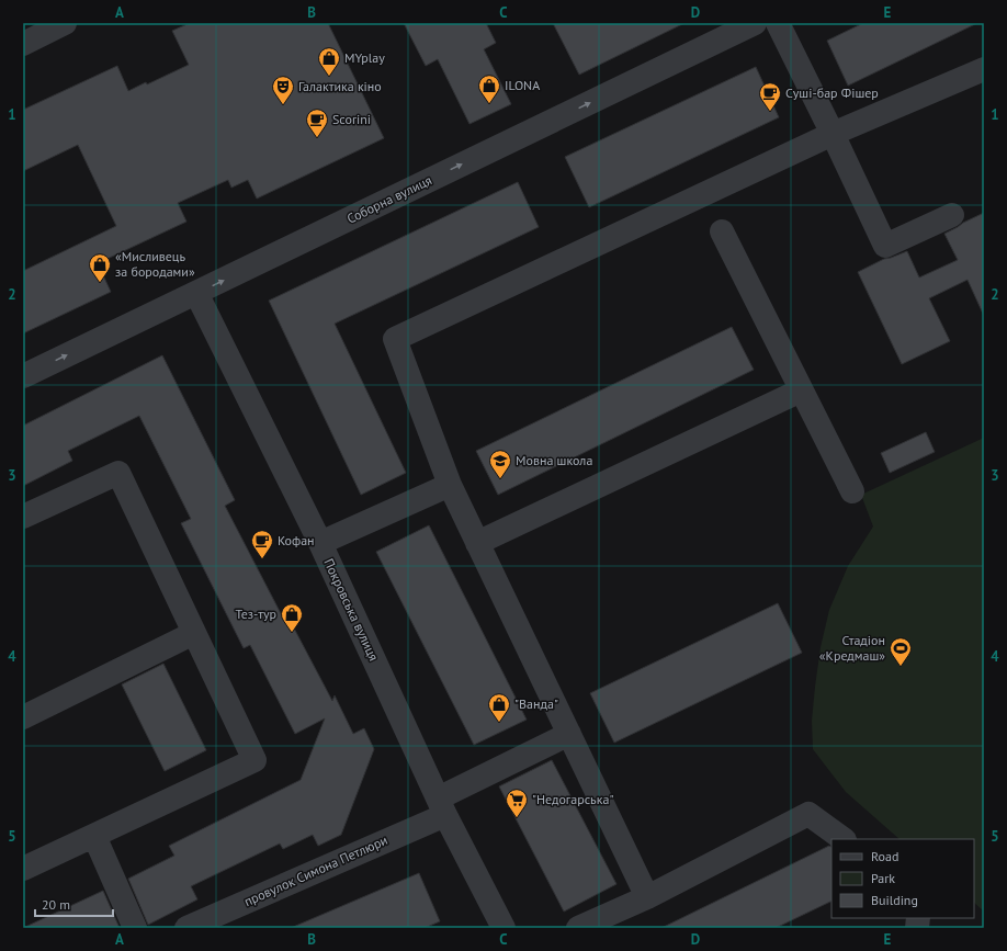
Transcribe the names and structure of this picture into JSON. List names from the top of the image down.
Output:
{
  "streets": {
    "street": ["Соборна вулиця", "Покровська вулиця", "провулок Симона Петлюри"]
  },
  "crossings": [
    ["Соборна вулиця", "Покровська вулиця"],
    ["Покровська вулиця", "провулок Симона Петлюри"]
  ],
  "one_way": ["Соборна вулиця"],
  "places": {
    "shop": [
      "MYplay",
      "ILONA",
      "«Мисливець за бородами»",
      "Тез-тур",
      "\"Ванда\""
    ],
    "theatre": ["Галактика кіно"],
    "cafe": ["Суші-бар Фішер", "Scorini", "Кофан"],
    "school or university": ["Мовна школа"],
    "sports": ["Стадіон «Кредмаш»"],
    "supermarket": ["\"Недогарська\""]
  },
  "legend": ["Road", "Park", "Building"],
  "scale_bar": "20 m",
  "grid": {
    "columns": [
      "A",
      "B",
      "C",
      "D",
      "E"
    ],
    "rows": [
      "1",
      "2",
      "3",
      "4",
      "5"
    ]
  }
}
